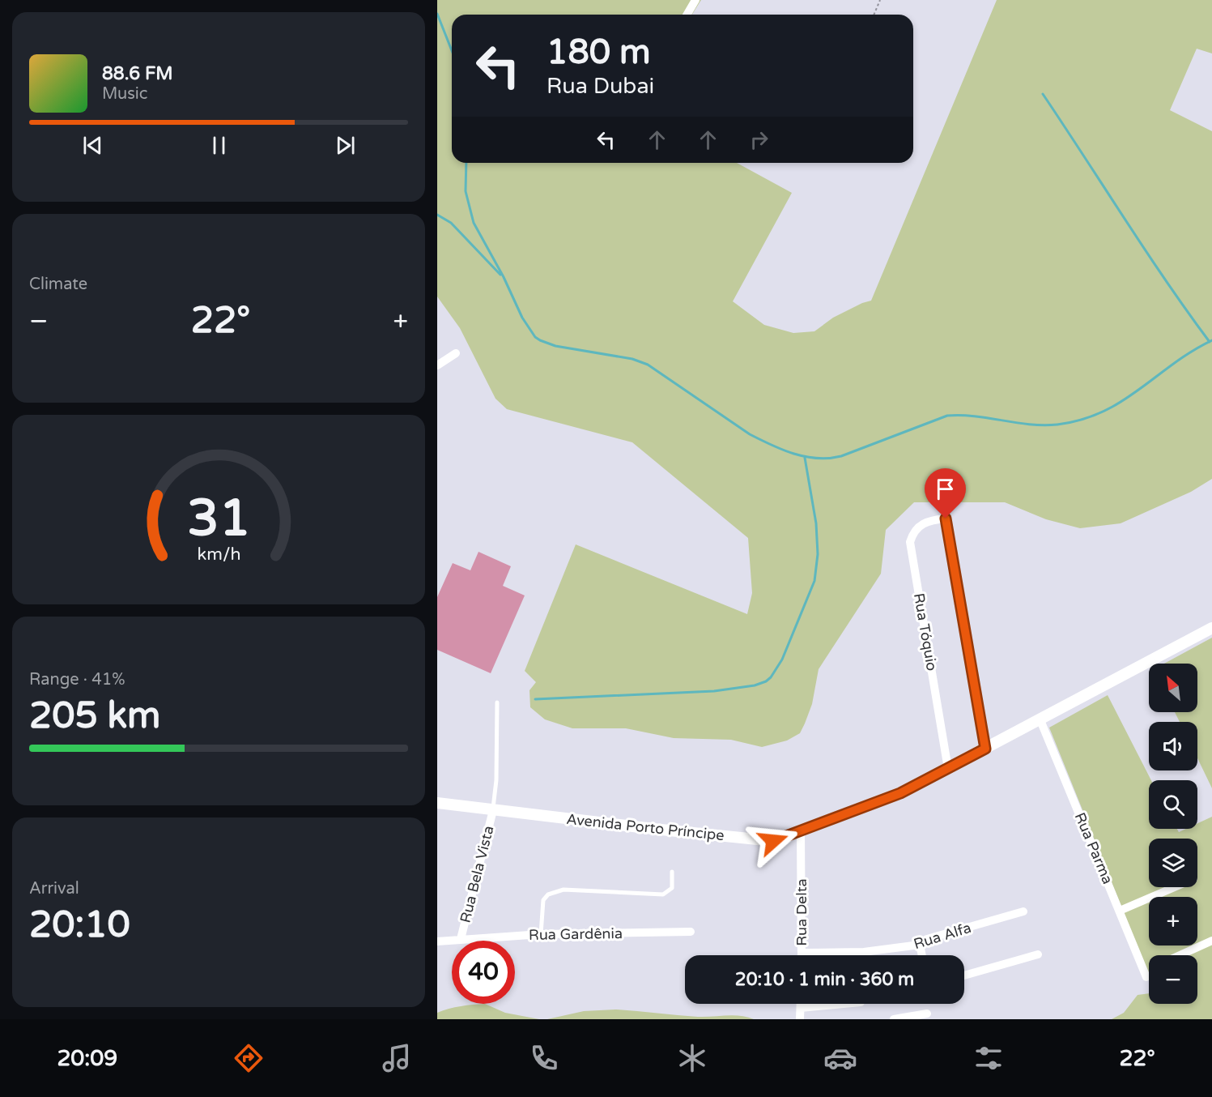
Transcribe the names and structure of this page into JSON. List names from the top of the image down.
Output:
{
  "streets": {
    "street": [
      "Rua Tóquio",
      "Avenida Porto Príncipe",
      "Rua Parma",
      "Rua Bela Vista",
      "Rua Delta",
      "Rua Gardênia",
      "Rua Alfa"
    ]
  },
  "crossings": [
    ["Rua Tóquio", "Avenida Porto Príncipe"],
    ["Avenida Porto Príncipe", "Rua Parma"],
    ["Avenida Porto Príncipe", "Rua Bela Vista"],
    ["Avenida Porto Príncipe", "Rua Delta"],
    ["Rua Bela Vista", "Rua Gardênia"],
    ["Rua Delta", "Rua Alfa"]
  ],
  "north": "top left",
  "page": {
    "turn": ["180 m", "Rua Dubai"],
    "song": ["88.6 FM", "Music"],
    "tile": [
      "Climate",
      ["Range · 41%", "205 km"],
      ["Arrival", "20:10"]
    ],
    "heat": ["−", "22°", "+"],
    "map_buttons": ["+", "−"],
    "limit": "40",
    "trip": "20:10 · 1 min · 360 m",
    "tabs": ["20:09", "22°"],
    "gauge": ["31", "km/h"]
  }
}
